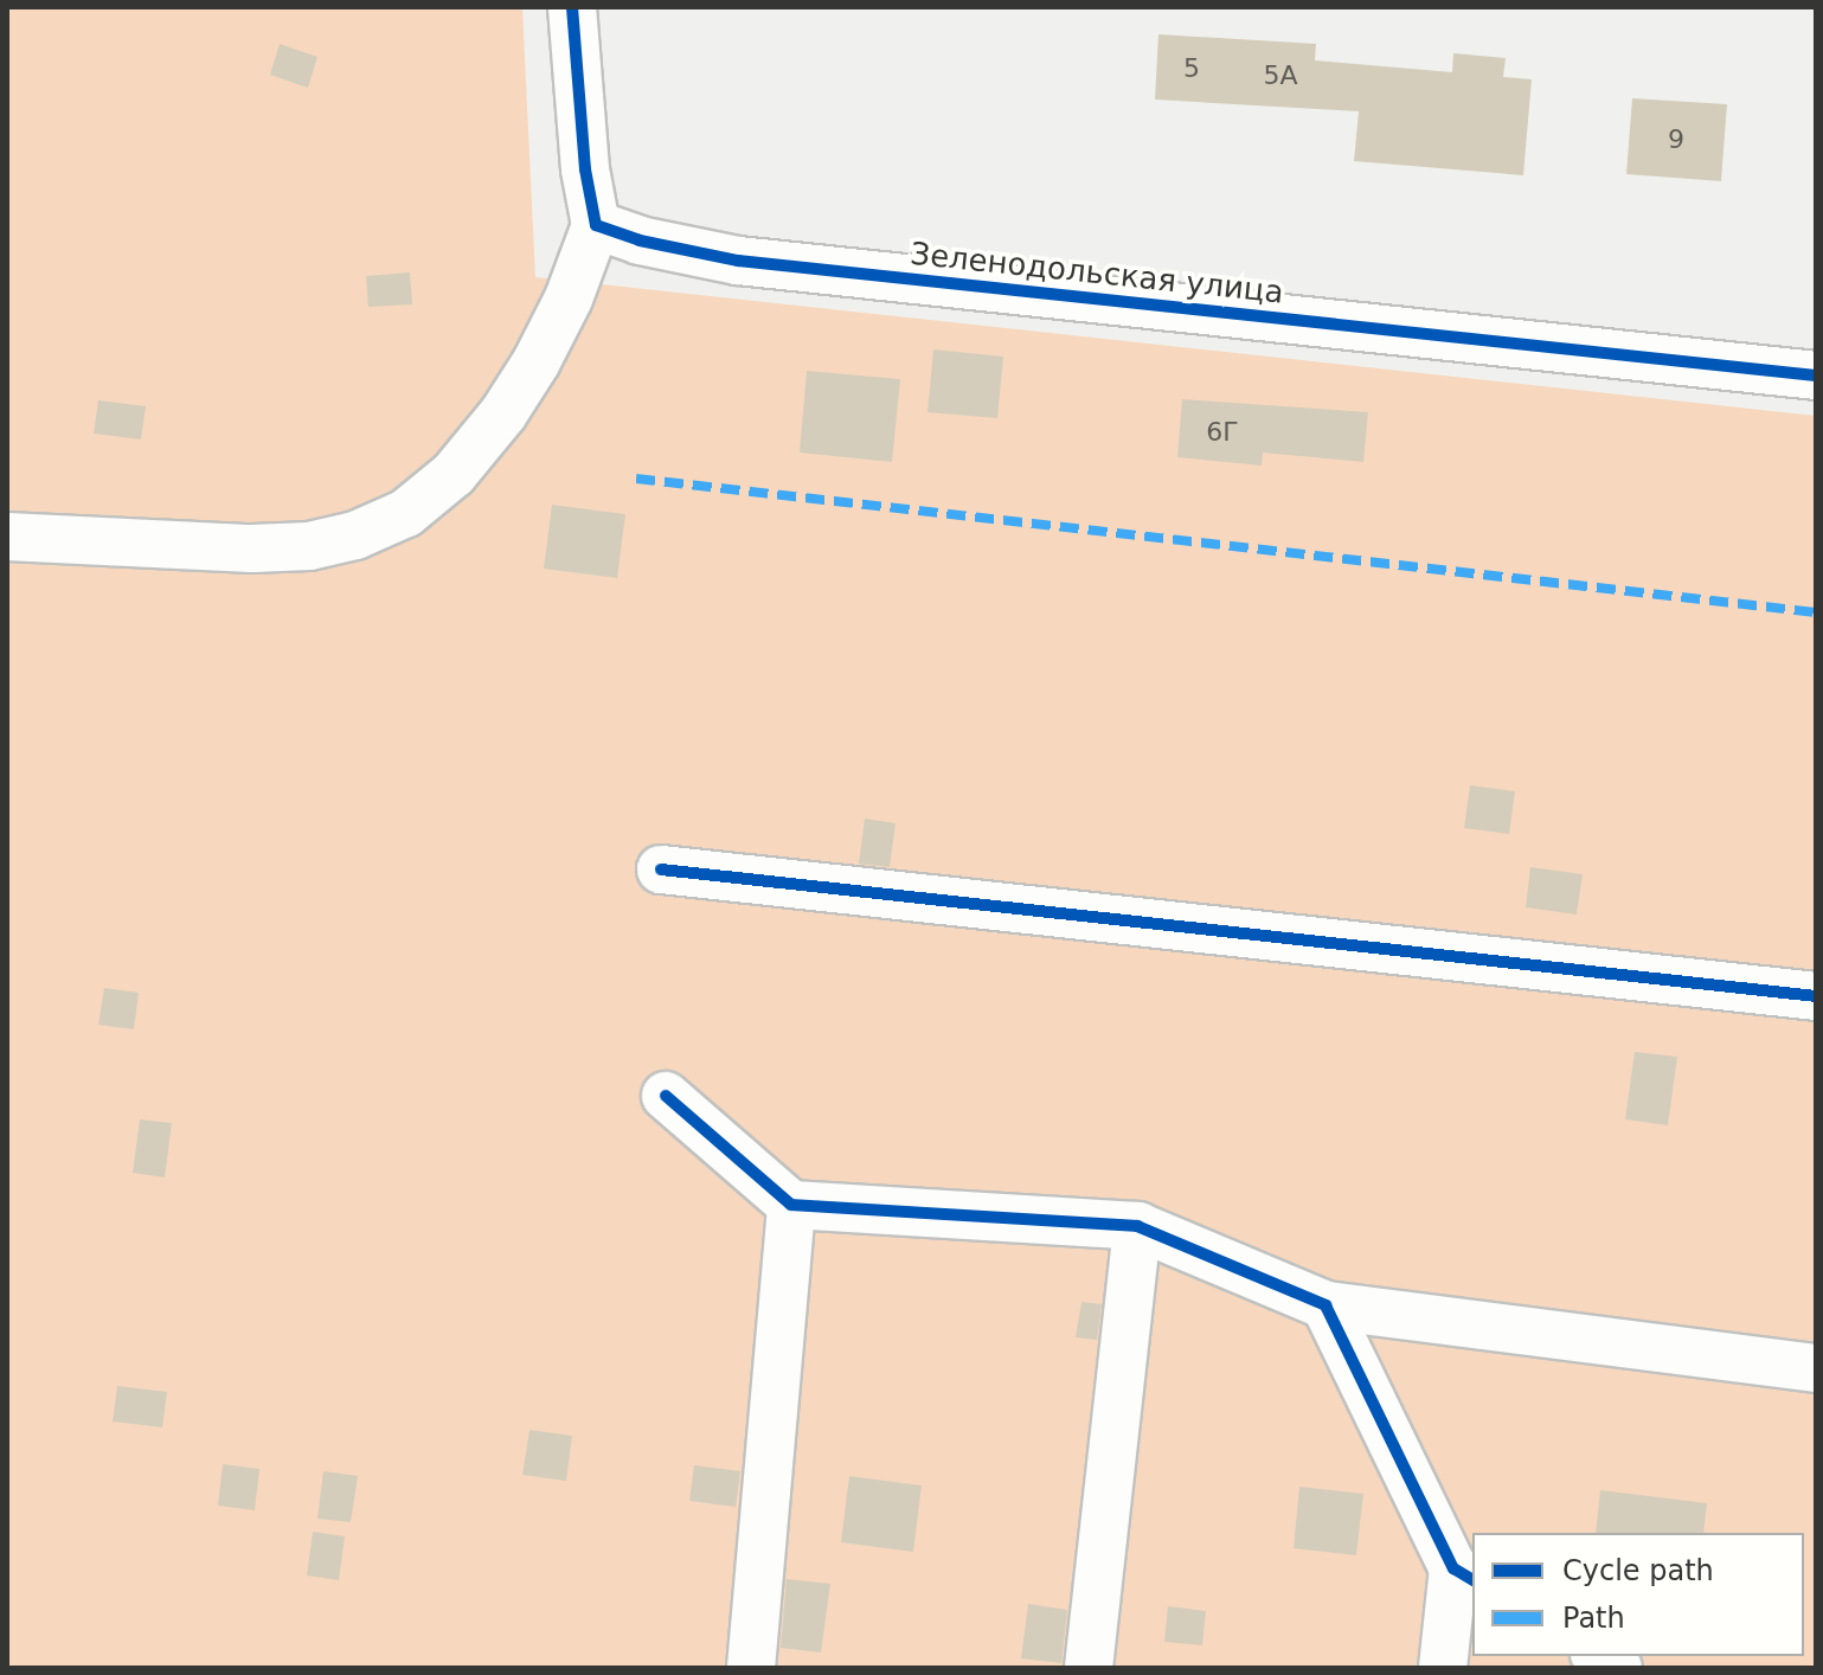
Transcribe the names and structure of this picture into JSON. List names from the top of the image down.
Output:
{
  "streets": {
    "street": ["Зеленодольская улица"]
  },
  "house_numbers": [
    "5",
    "5А",
    "9",
    "6Г"
  ],
  "legend": ["Cycle path", "Path"]
}
